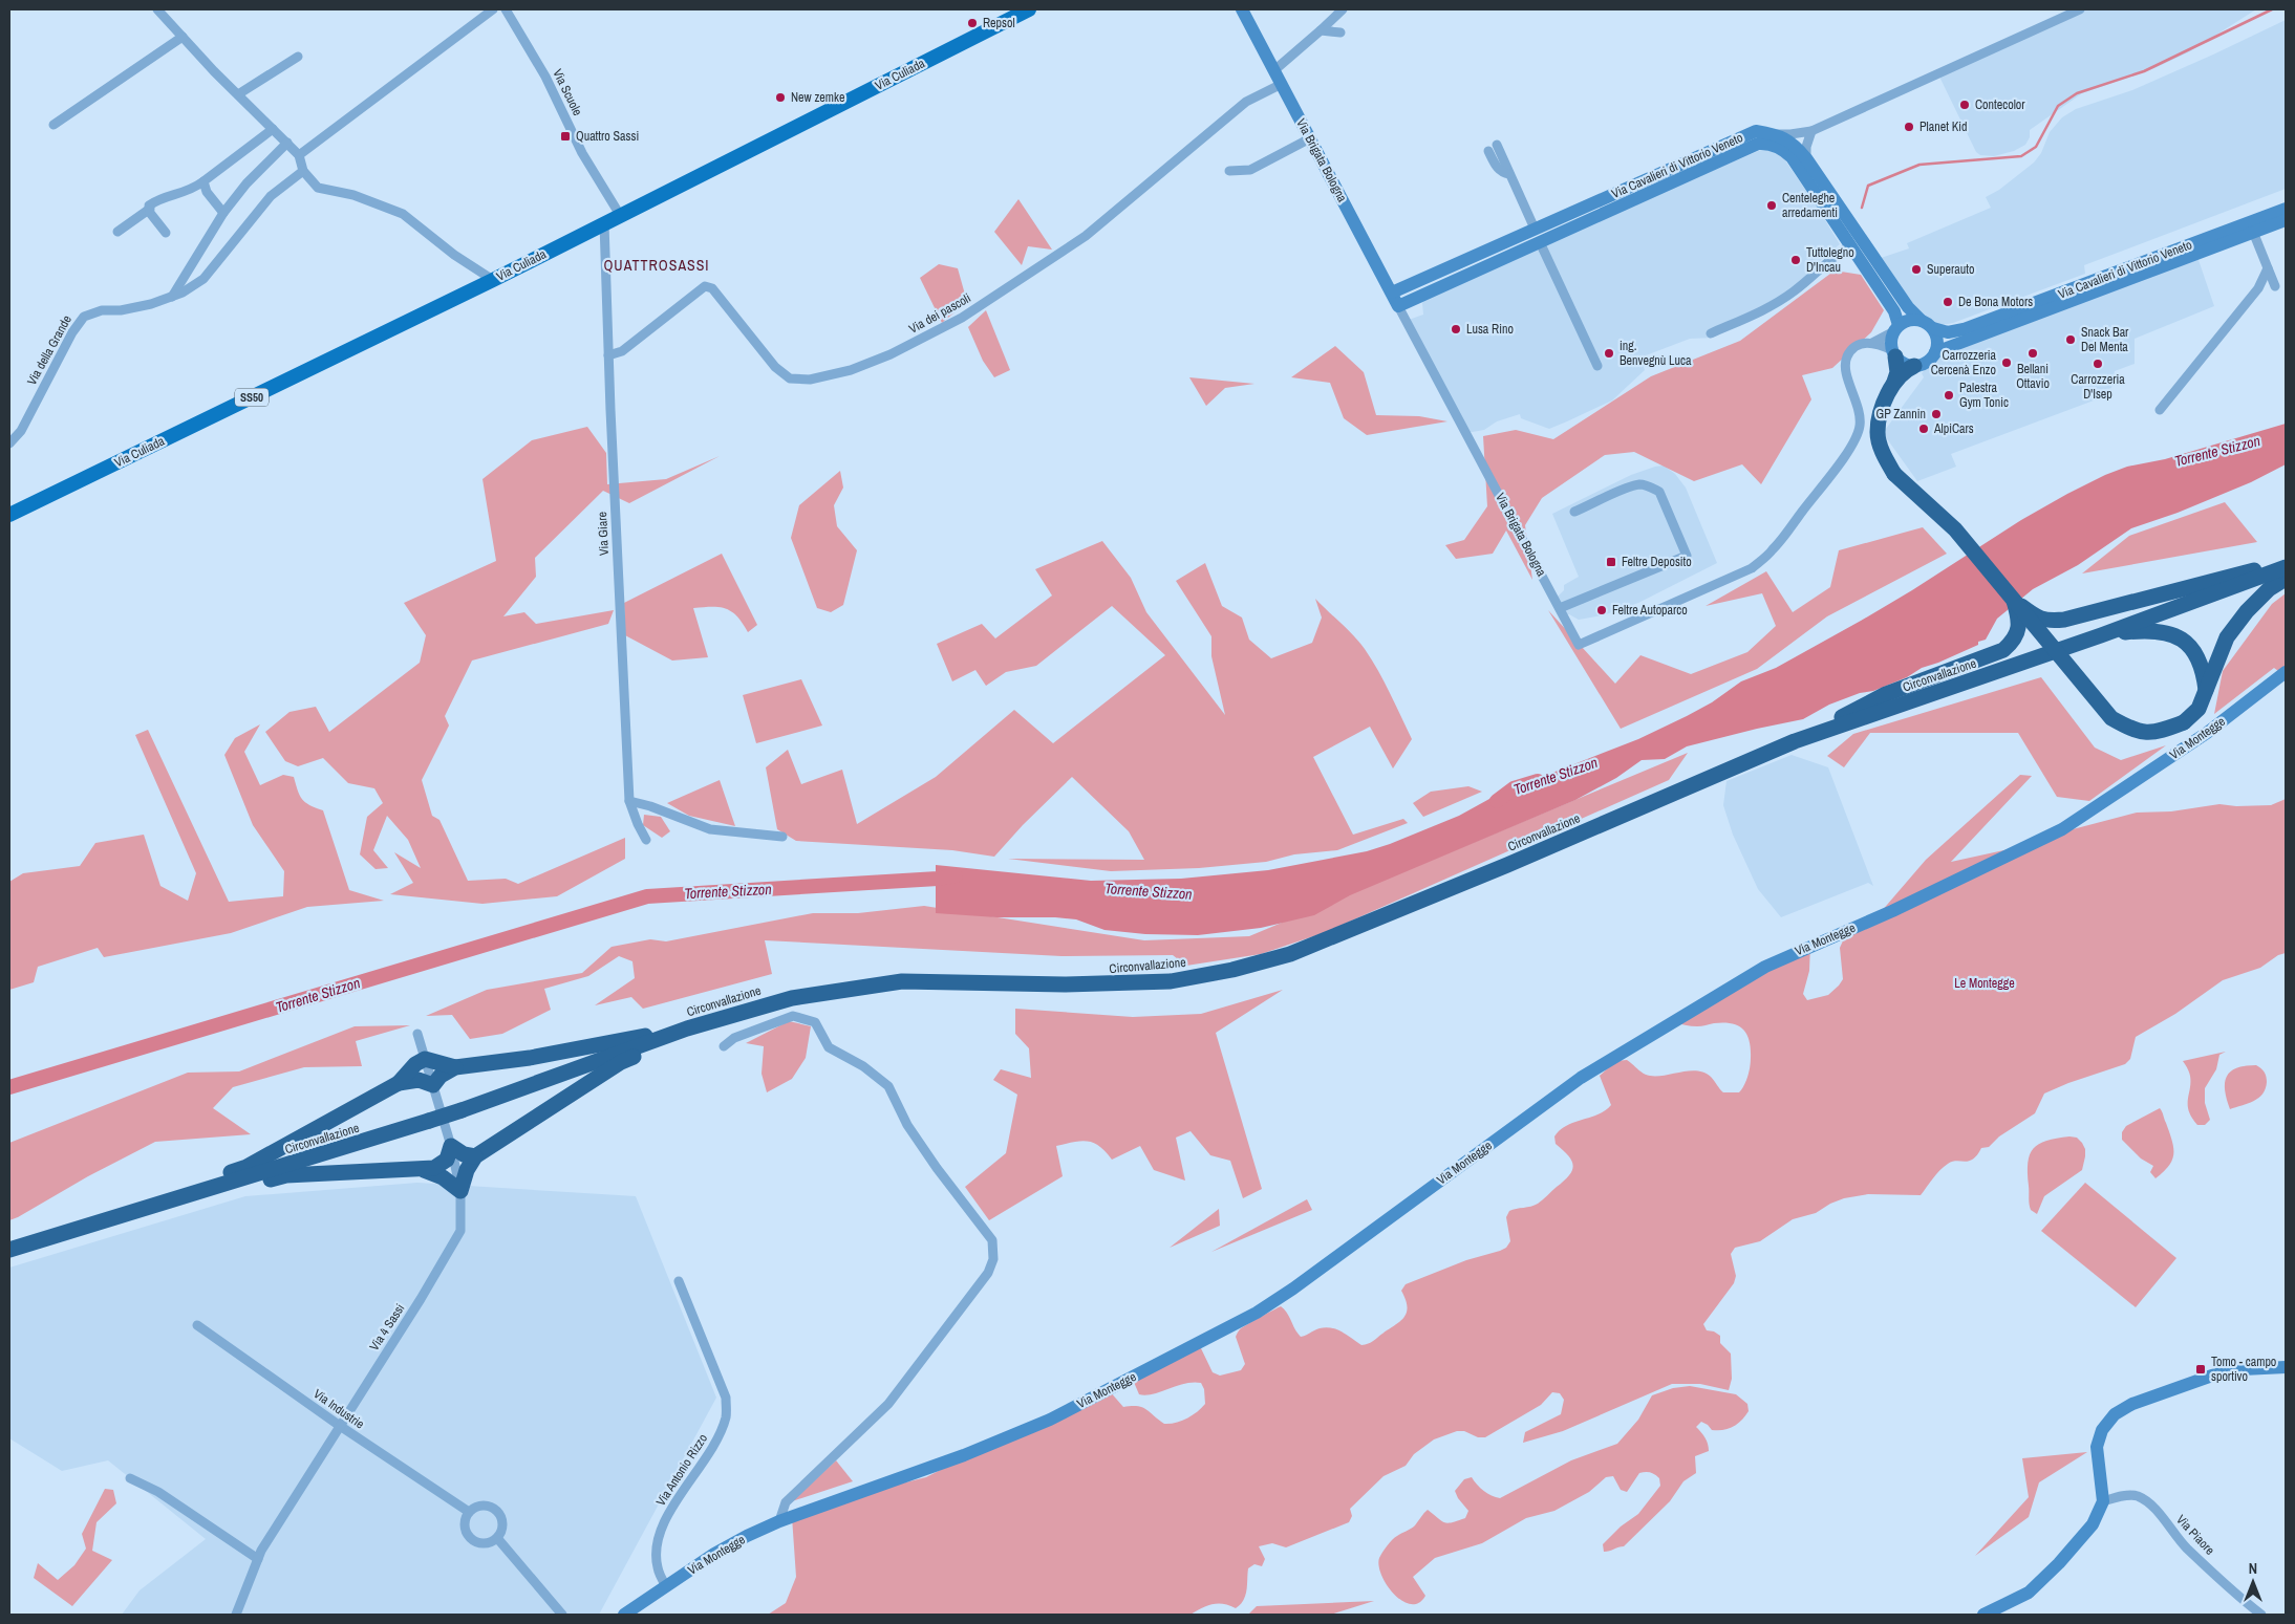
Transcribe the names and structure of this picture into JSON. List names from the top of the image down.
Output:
{
  "streets": {
    "highway": ["Circonvallazione"],
    "main road": ["Via Culiada", "SS50"],
    "street": [
      "Via Scuole",
      "Via Brigata Bologna",
      "Via Cavalieri di Vittorio Veneto",
      "Via dei pascoli",
      "Via della Grande",
      "Via Giare",
      "Via Montegge",
      "Via 4 Sassi",
      "Via Industrie",
      "Via Antonio Rizzo",
      "Via Piaore"
    ]
  },
  "crossings": [
    ["Via Culiada", "Via Scuole"],
    ["Via Culiada", "Via Giare"],
    ["Via Brigata Bologna", "Via Cavalieri di Vittorio Veneto"],
    ["Via Brigata Bologna", "Via dei pascoli"],
    ["Via dei pascoli", "Via Giare"],
    ["Via Montegge", "Via Antonio Rizzo"],
    ["Via 4 Sassi", "Via Industrie"]
  ],
  "districts": ["QUATTROSASSI"],
  "water": ["Torrente Stizzon"],
  "parks": ["Le Montegge"],
  "places": {
    "other": [
      "Repsol",
      "New zemke",
      "Contecolor",
      "Planet Kid",
      "Centeleghe arredamenti",
      "Tuttolegno D'Incau",
      "Superauto",
      "De Bona Motors",
      "Lusa Rino",
      "Snack Bar Del Menta",
      "ing. Benvegnù Luca",
      "Bellani Ottavio",
      "Carrozzeria Cercenà Enzo",
      "Carrozzeria D'Isep",
      "Palestra Gym Tonic",
      "GP Zannin",
      "AlpiCars",
      "Feltre Autoparco"
    ],
    "transit": ["Quattro Sassi", "Feltre Deposito", "Tomo - campo sportivo"]
  },
  "north": "top"
}
